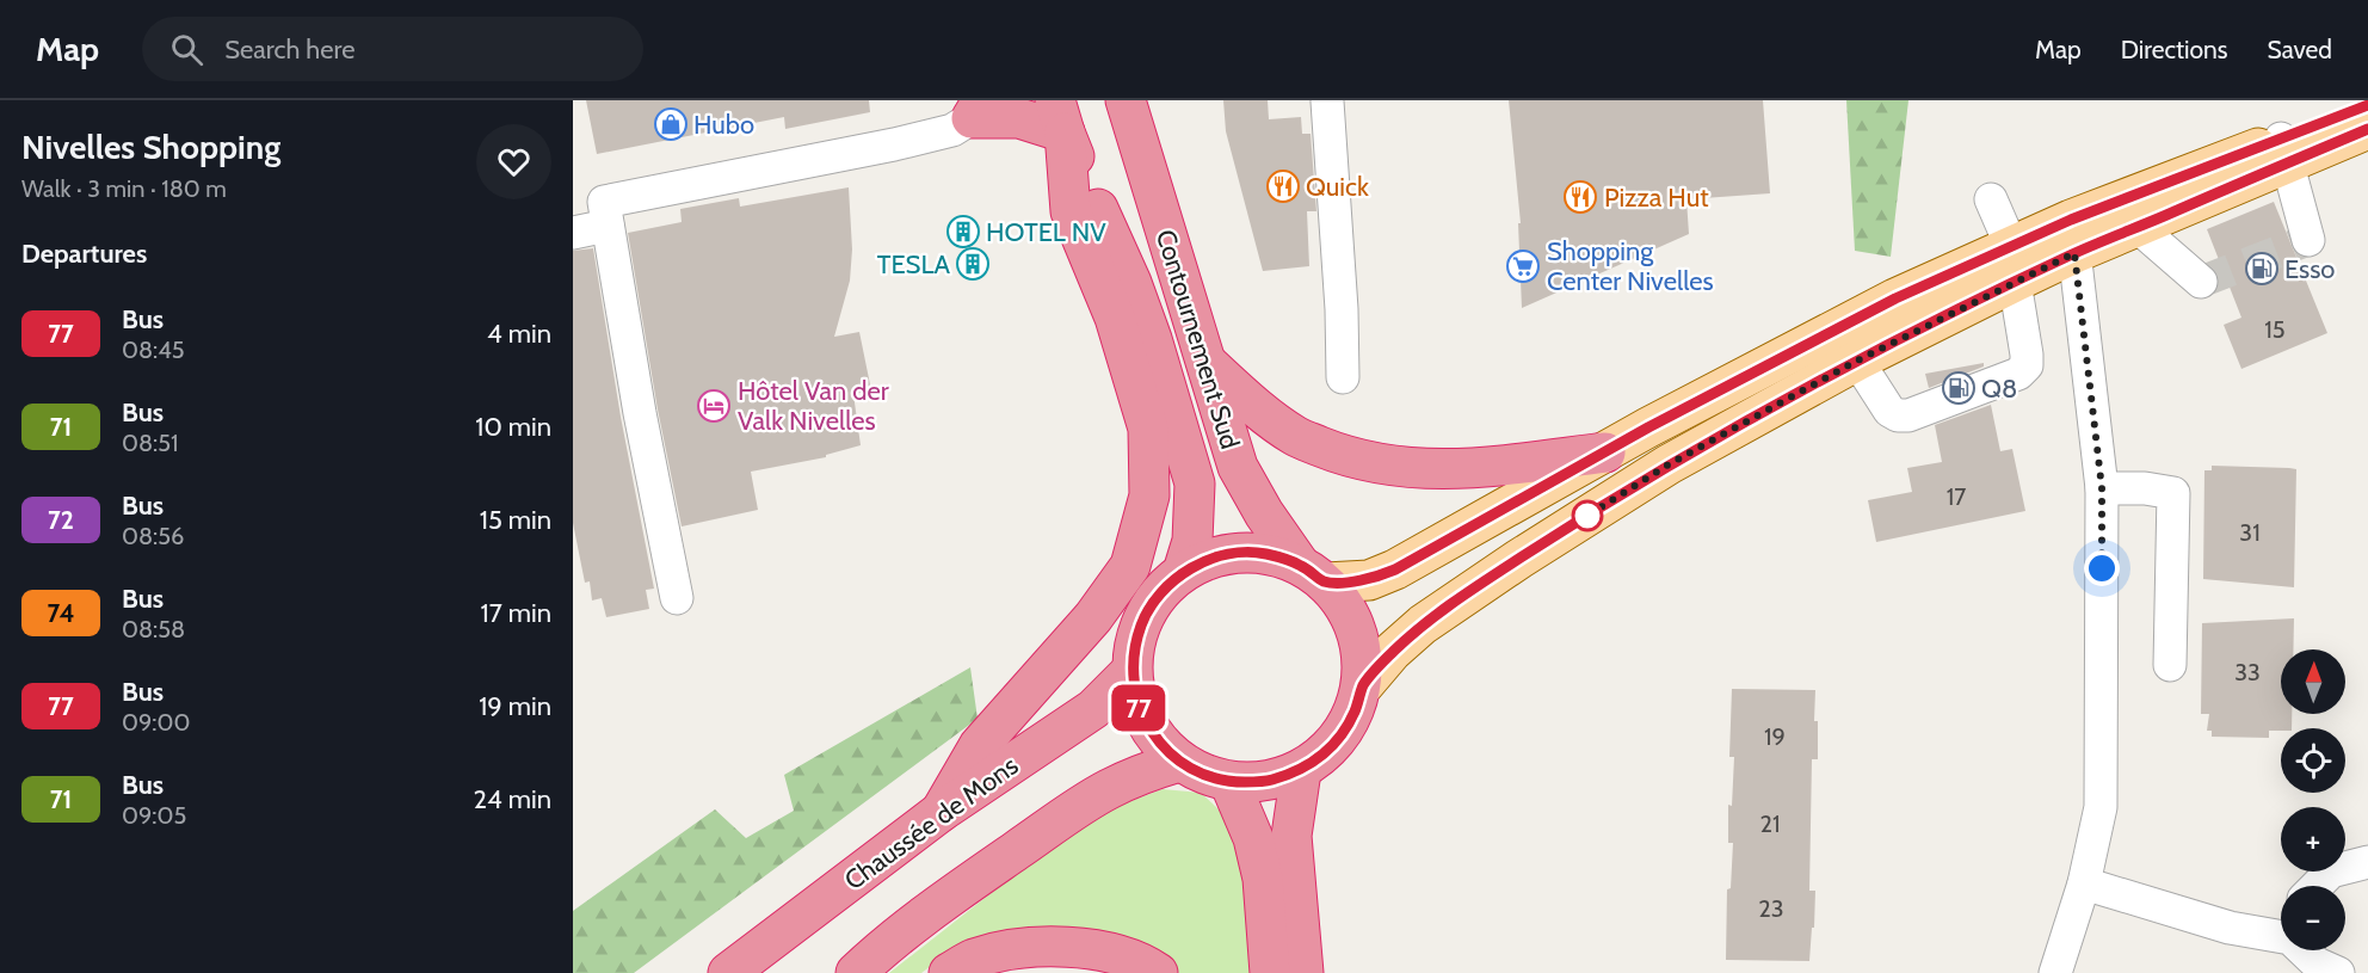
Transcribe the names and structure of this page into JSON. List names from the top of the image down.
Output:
{
  "streets": {
    "highway": ["Contournement Sud", "Chaussée de Mons"]
  },
  "crossings": [
    ["Contournement Sud", "Chaussée de Mons"]
  ],
  "places": {
    "shop": ["Hubo"],
    "restaurant": ["Quick", "Pizza Hut"],
    "building": ["HOTEL NV", "TESLA"],
    "supermarket": ["Shopping Center Nivelles"],
    "fuel station": ["Esso", "Q8"],
    "hotel": ["Hôtel Van der Valk Nivelles"]
  },
  "lines": ["bus line 77"],
  "house_numbers": [
    "15",
    "17",
    "31",
    "33",
    "19",
    "21",
    "23"
  ],
  "north": "top",
  "page": {
    "header": "Map",
    "search": "Search here",
    "nav": ["Map", "Directions", "Saved"],
    "heading": [
      ["Nivelles Shopping", "Walk · 3 min · 180 m"],
      "Departures"
    ],
    "on_map": "77",
    "list": [
      {
        "mark": "77",
        "name": "Bus",
        "note": "08:45",
        "value": "4 min"
      },
      {
        "mark": "71",
        "name": "Bus",
        "note": "08:51",
        "value": "10 min"
      },
      {
        "mark": "72",
        "name": "Bus",
        "note": "08:56",
        "value": "15 min"
      },
      {
        "mark": "74",
        "name": "Bus",
        "note": "08:58",
        "value": "17 min"
      },
      {
        "mark": "77",
        "name": "Bus",
        "note": "09:00",
        "value": "19 min"
      },
      {
        "mark": "71",
        "name": "Bus",
        "note": "09:05",
        "value": "24 min"
      }
    ],
    "map_buttons": ["+", "−"]
  }
}
